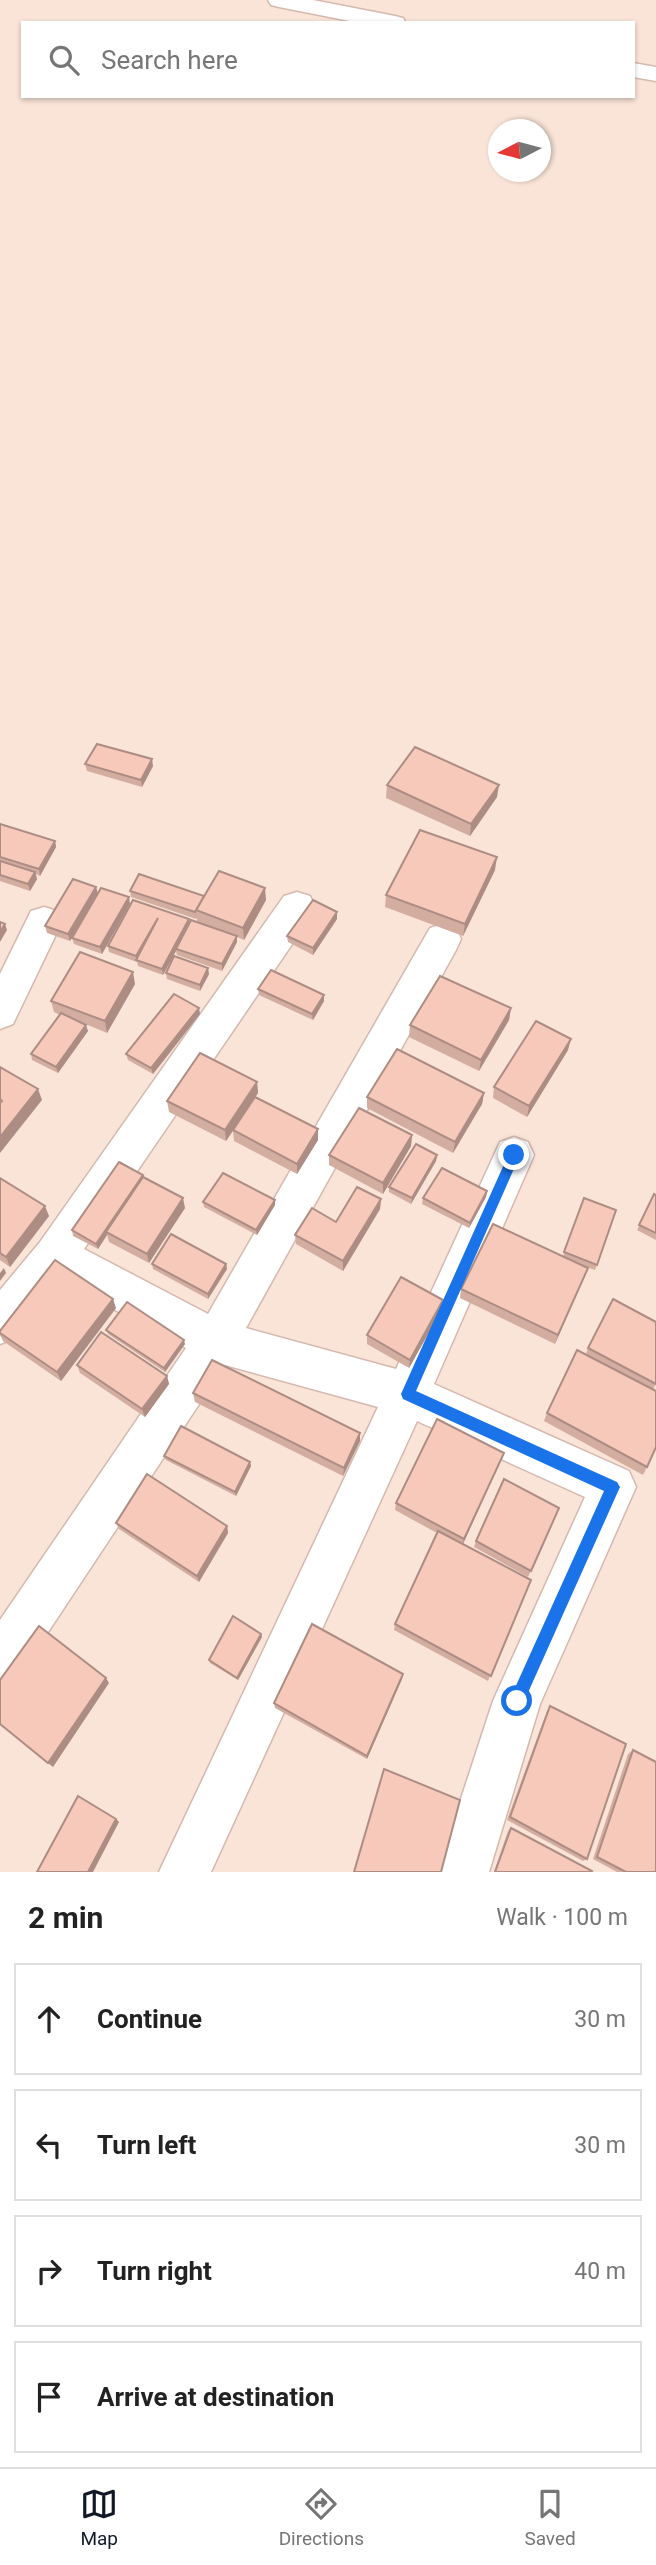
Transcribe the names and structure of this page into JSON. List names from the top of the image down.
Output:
{
  "north": "left",
  "page": {
    "search": "Search here",
    "heading": ["2 min", "Walk · 100 m"],
    "list": [
      ["Continue", "30 m"],
      ["Turn left", "30 m"],
      ["Turn right", "40 m"],
      "Arrive at destination"
    ],
    "nav": ["Map", "Directions", "Saved"]
  }
}
